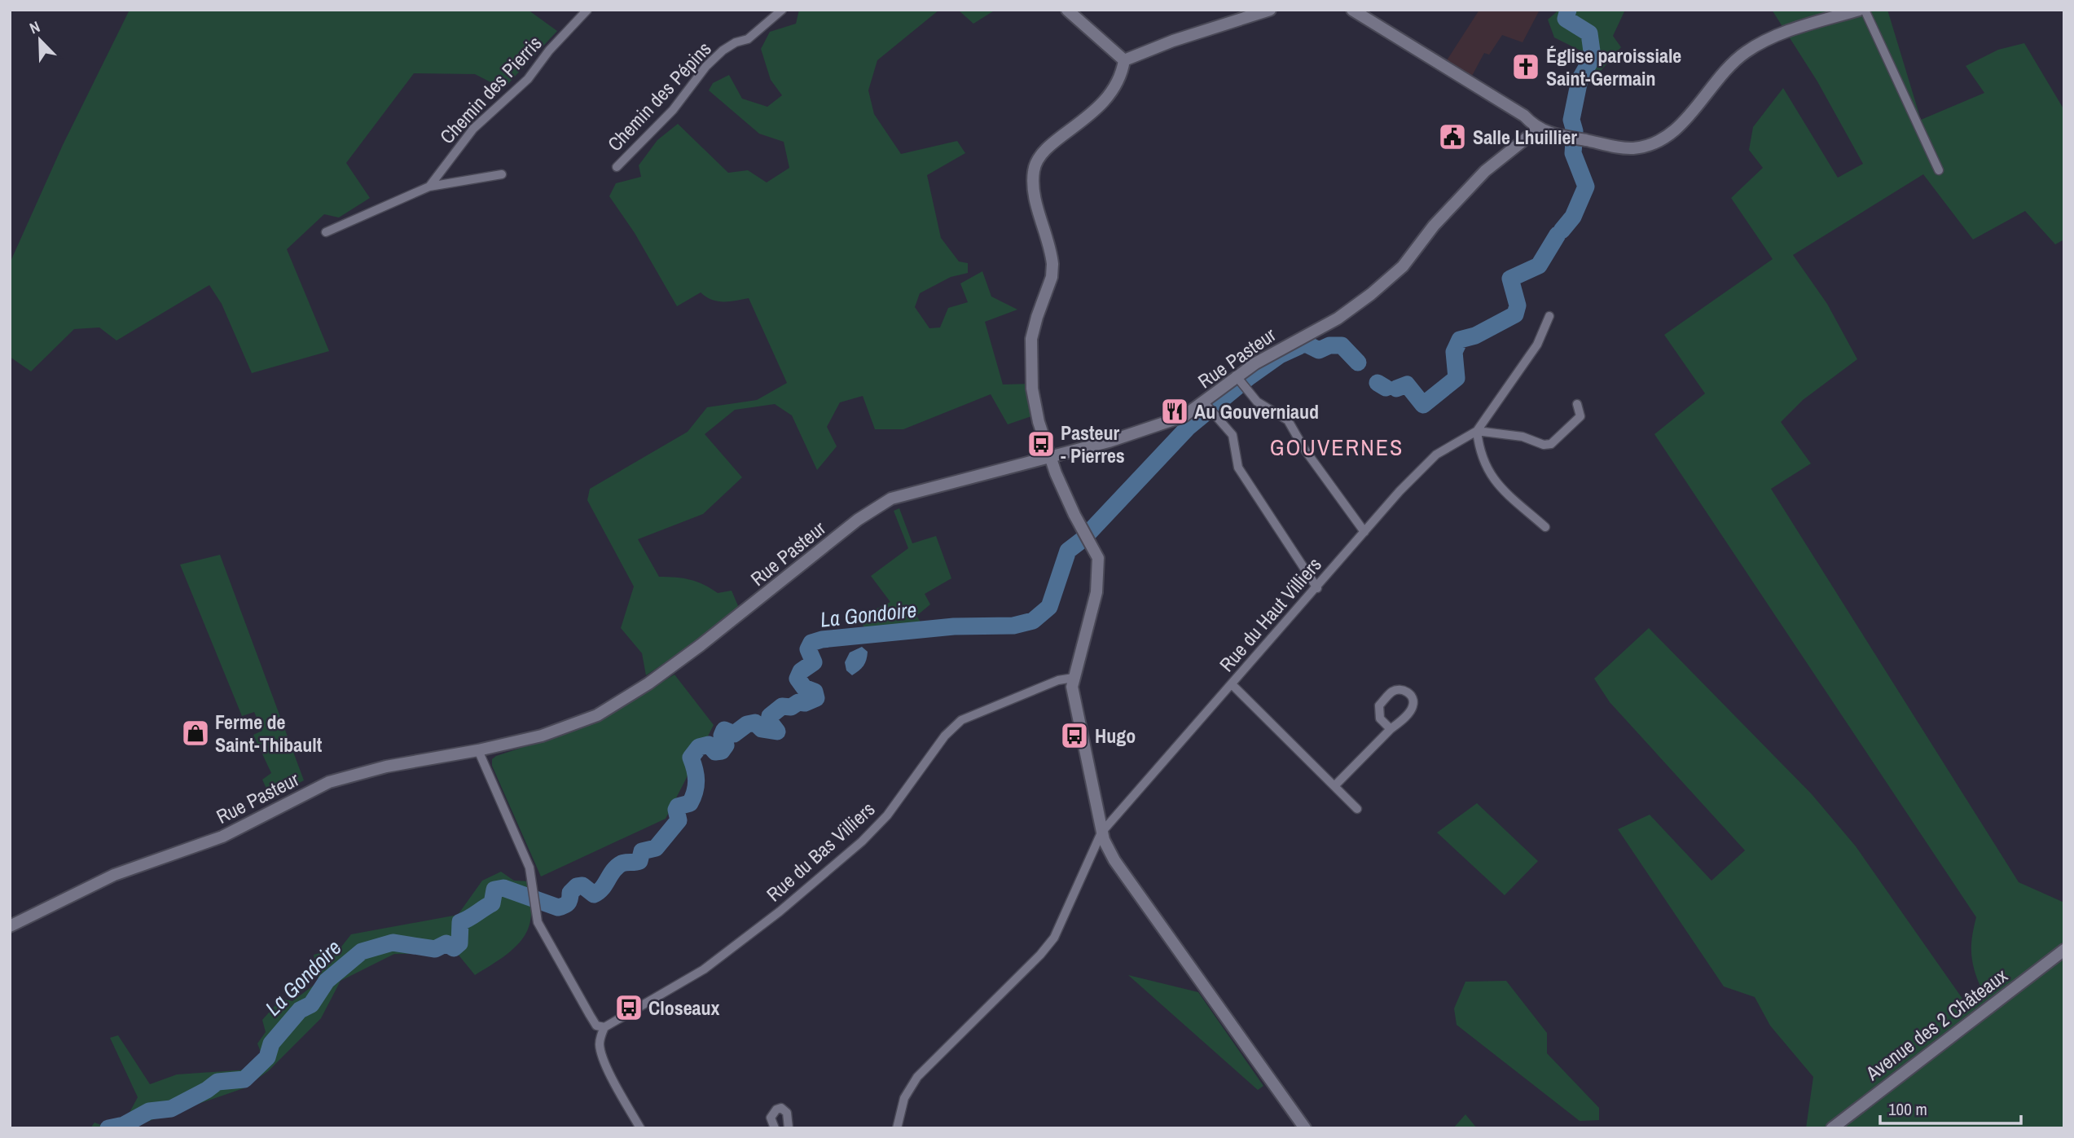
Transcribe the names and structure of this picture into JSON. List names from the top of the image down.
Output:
{
  "streets": {
    "street": [
      "Chemin des Pierris",
      "Chemin des Pépins",
      "Rue Pasteur",
      "Rue du Haut Villiers",
      "Rue du Bas Villiers",
      "Avenue des 2 Châteaux"
    ]
  },
  "districts": ["GOUVERNES"],
  "water": ["La Gondoire"],
  "places": {
    "church": ["Église paroissiale Saint-Germain"],
    "public building": ["Salle Lhuillier"],
    "restaurant": ["Au Gouverniaud"],
    "bus stop": ["Pasteur - Pierres", "Hugo", "Closeaux"],
    "shop": ["Ferme de Saint-Thibault"]
  },
  "scale_bar": "100 m",
  "north": "top left"
}
